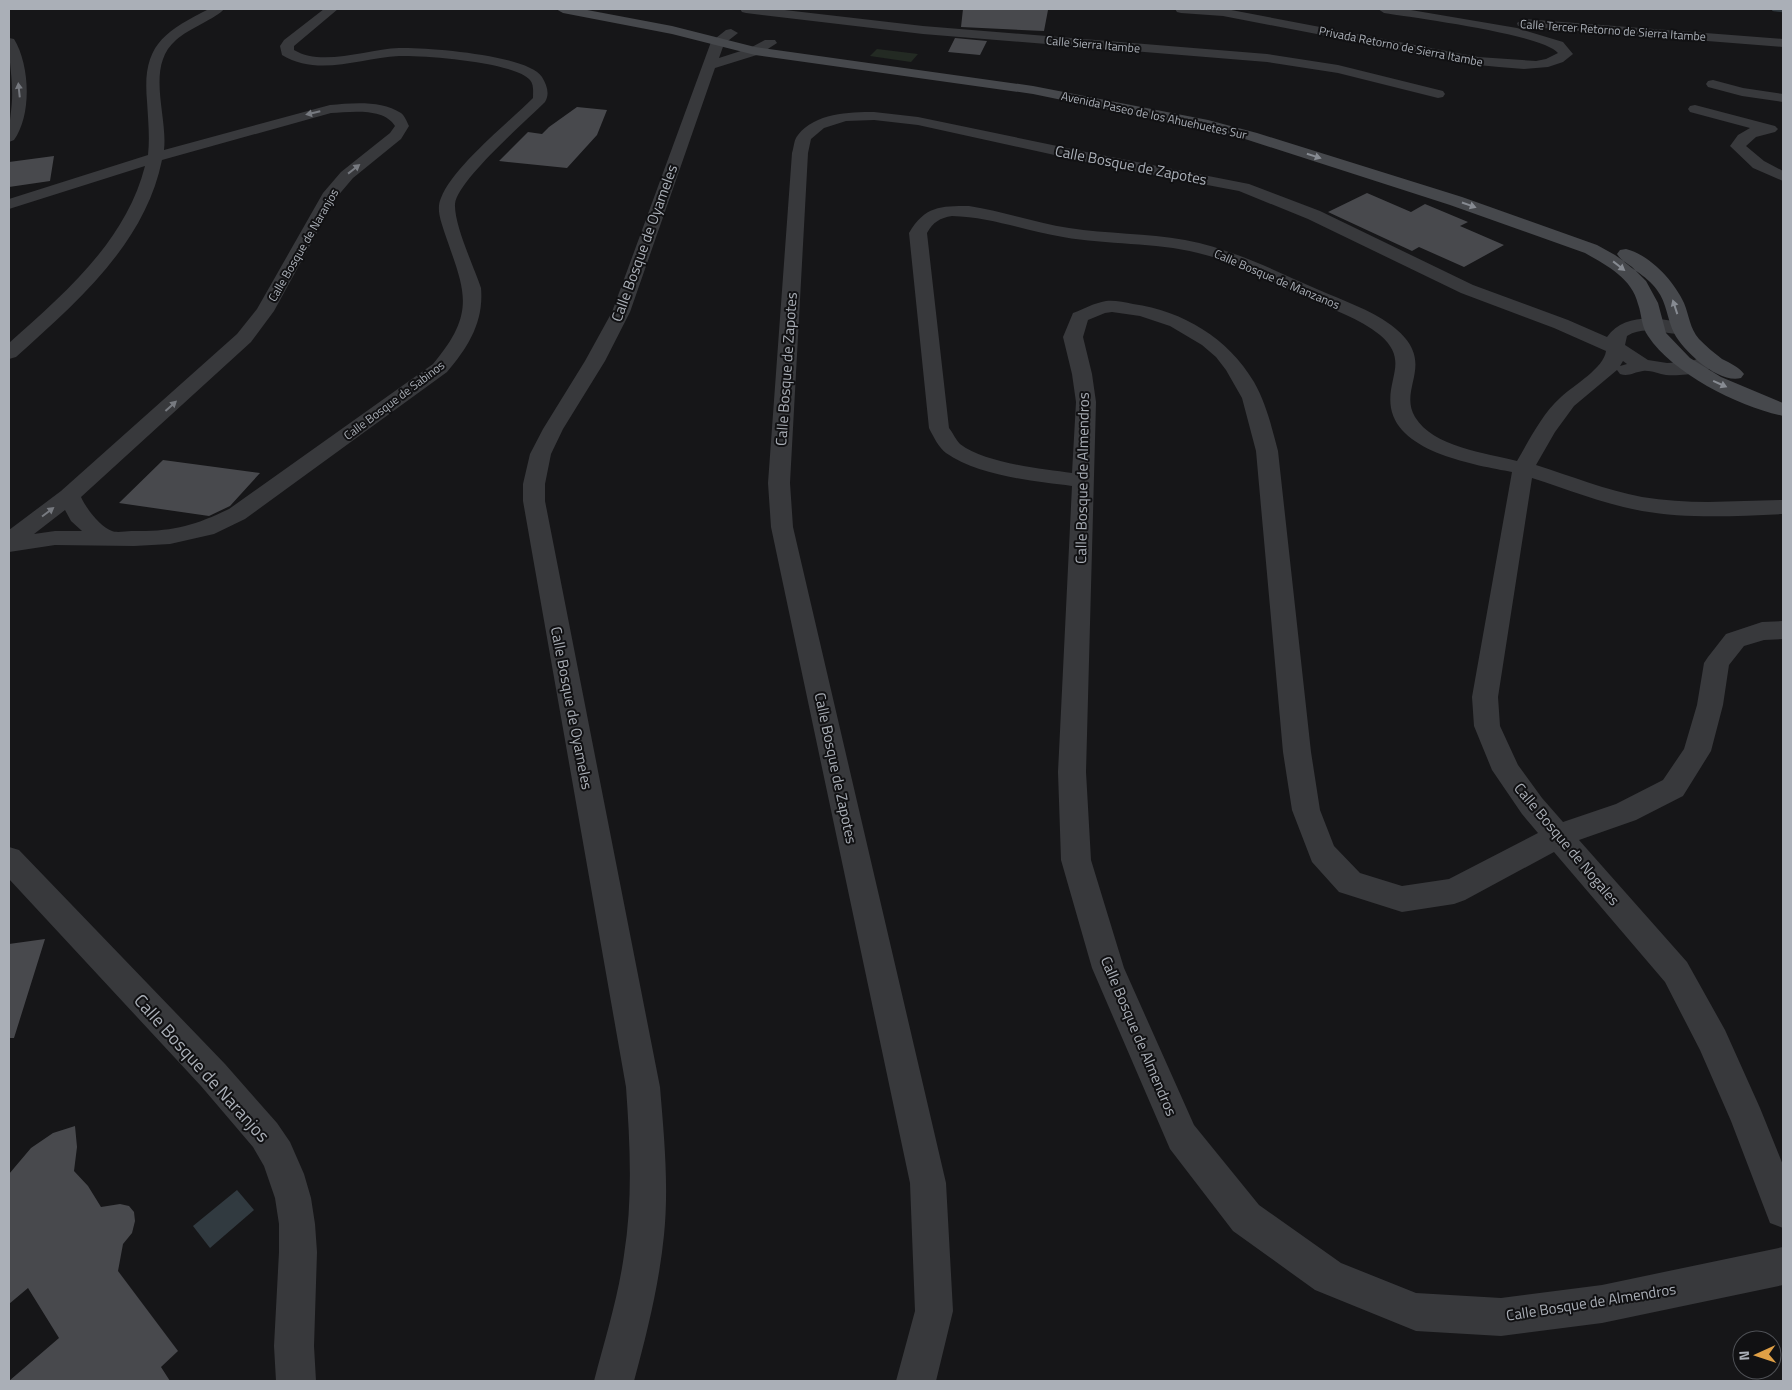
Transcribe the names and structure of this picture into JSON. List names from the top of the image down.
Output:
{
  "streets": {
    "street": [
      "Calle Tercer Retorno de Sierra Itambe",
      "Calle Sierra Itambe",
      "Privada Retorno de Sierra Itambe",
      "Avenida Paseo de los Ahuehuetes Sur",
      "Calle Bosque de Zapotes",
      "Calle Bosque de Oyameles",
      "Calle Bosque de Naranjos",
      "Calle Bosque de Manzanos",
      "Calle Bosque de Sabinos",
      "Calle Bosque de Almendros",
      "Calle Bosque de Nogales"
    ]
  },
  "crossings": [
    ["Calle Tercer Retorno de Sierra Itambe", "Privada Retorno de Sierra Itambe"],
    ["Avenida Paseo de los Ahuehuetes Sur", "Calle Bosque de Oyameles"],
    ["Avenida Paseo de los Ahuehuetes Sur", "Calle Bosque de Nogales"],
    ["Calle Bosque de Zapotes", "Calle Bosque de Nogales"],
    ["Calle Bosque de Manzanos", "Calle Bosque de Almendros"],
    ["Calle Bosque de Manzanos", "Calle Bosque de Nogales"],
    ["Calle Bosque de Almendros", "Calle Bosque de Nogales"]
  ],
  "north": "left"
}
